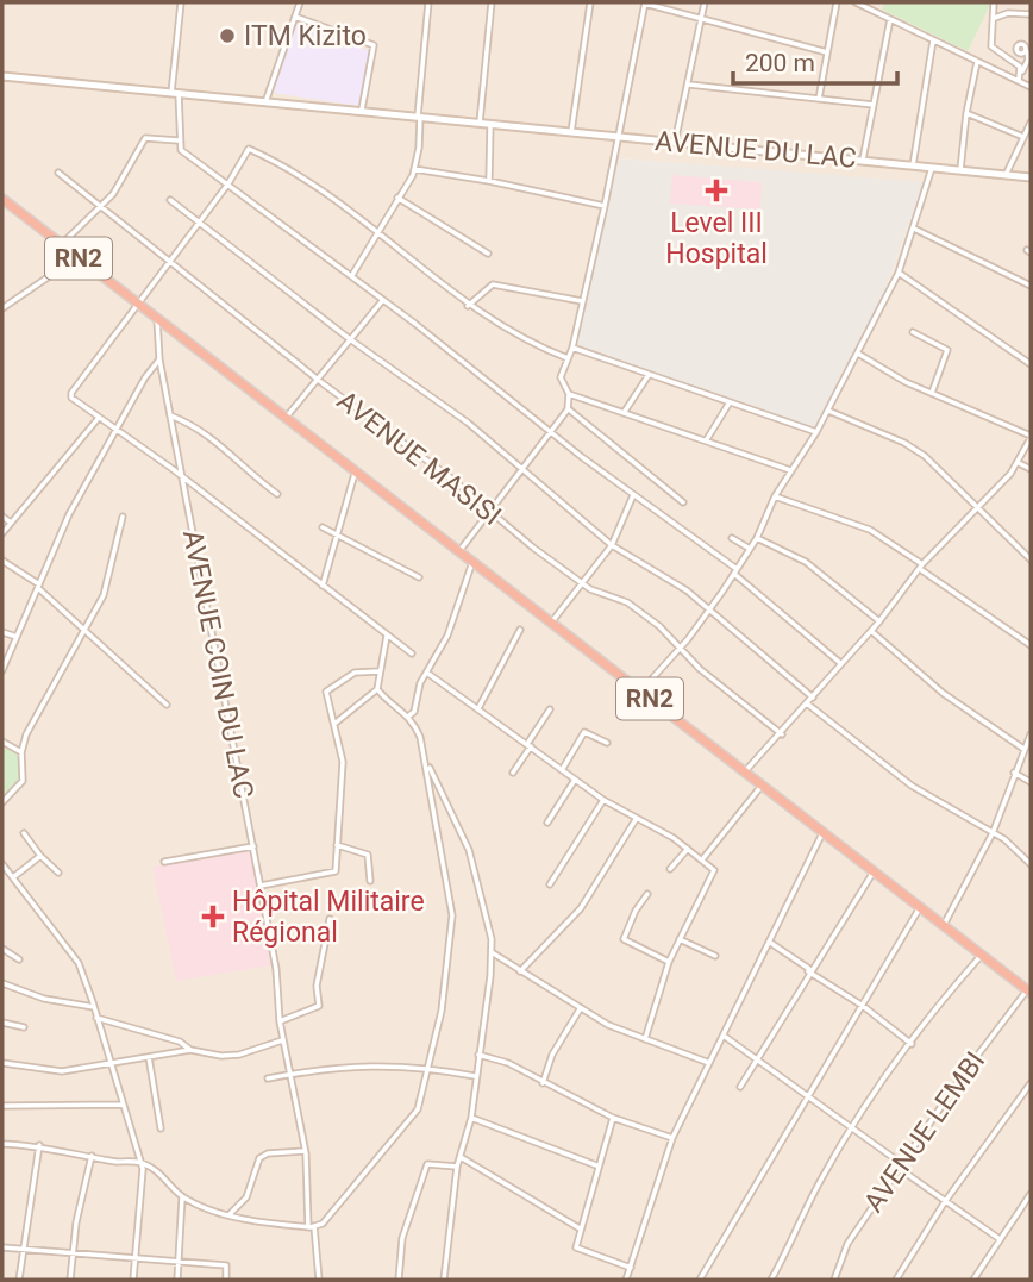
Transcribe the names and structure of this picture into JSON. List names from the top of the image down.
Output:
{
  "streets": {
    "highway": ["RN2"],
    "main road": ["AVENUE DU LAC"],
    "street": ["AVENUE MASISI", "AVENUE COIN DU LAC", "AVENUE LEMBI"]
  },
  "crossings": [
    ["RN2", "AVENUE COIN DU LAC"],
    ["RN2", "AVENUE LEMBI"]
  ],
  "places": {
    "other": ["ITM Kizito"],
    "health": ["Level III Hospital", "Hôpital Militaire Régional"]
  },
  "scale_bar": "200 m"
}
